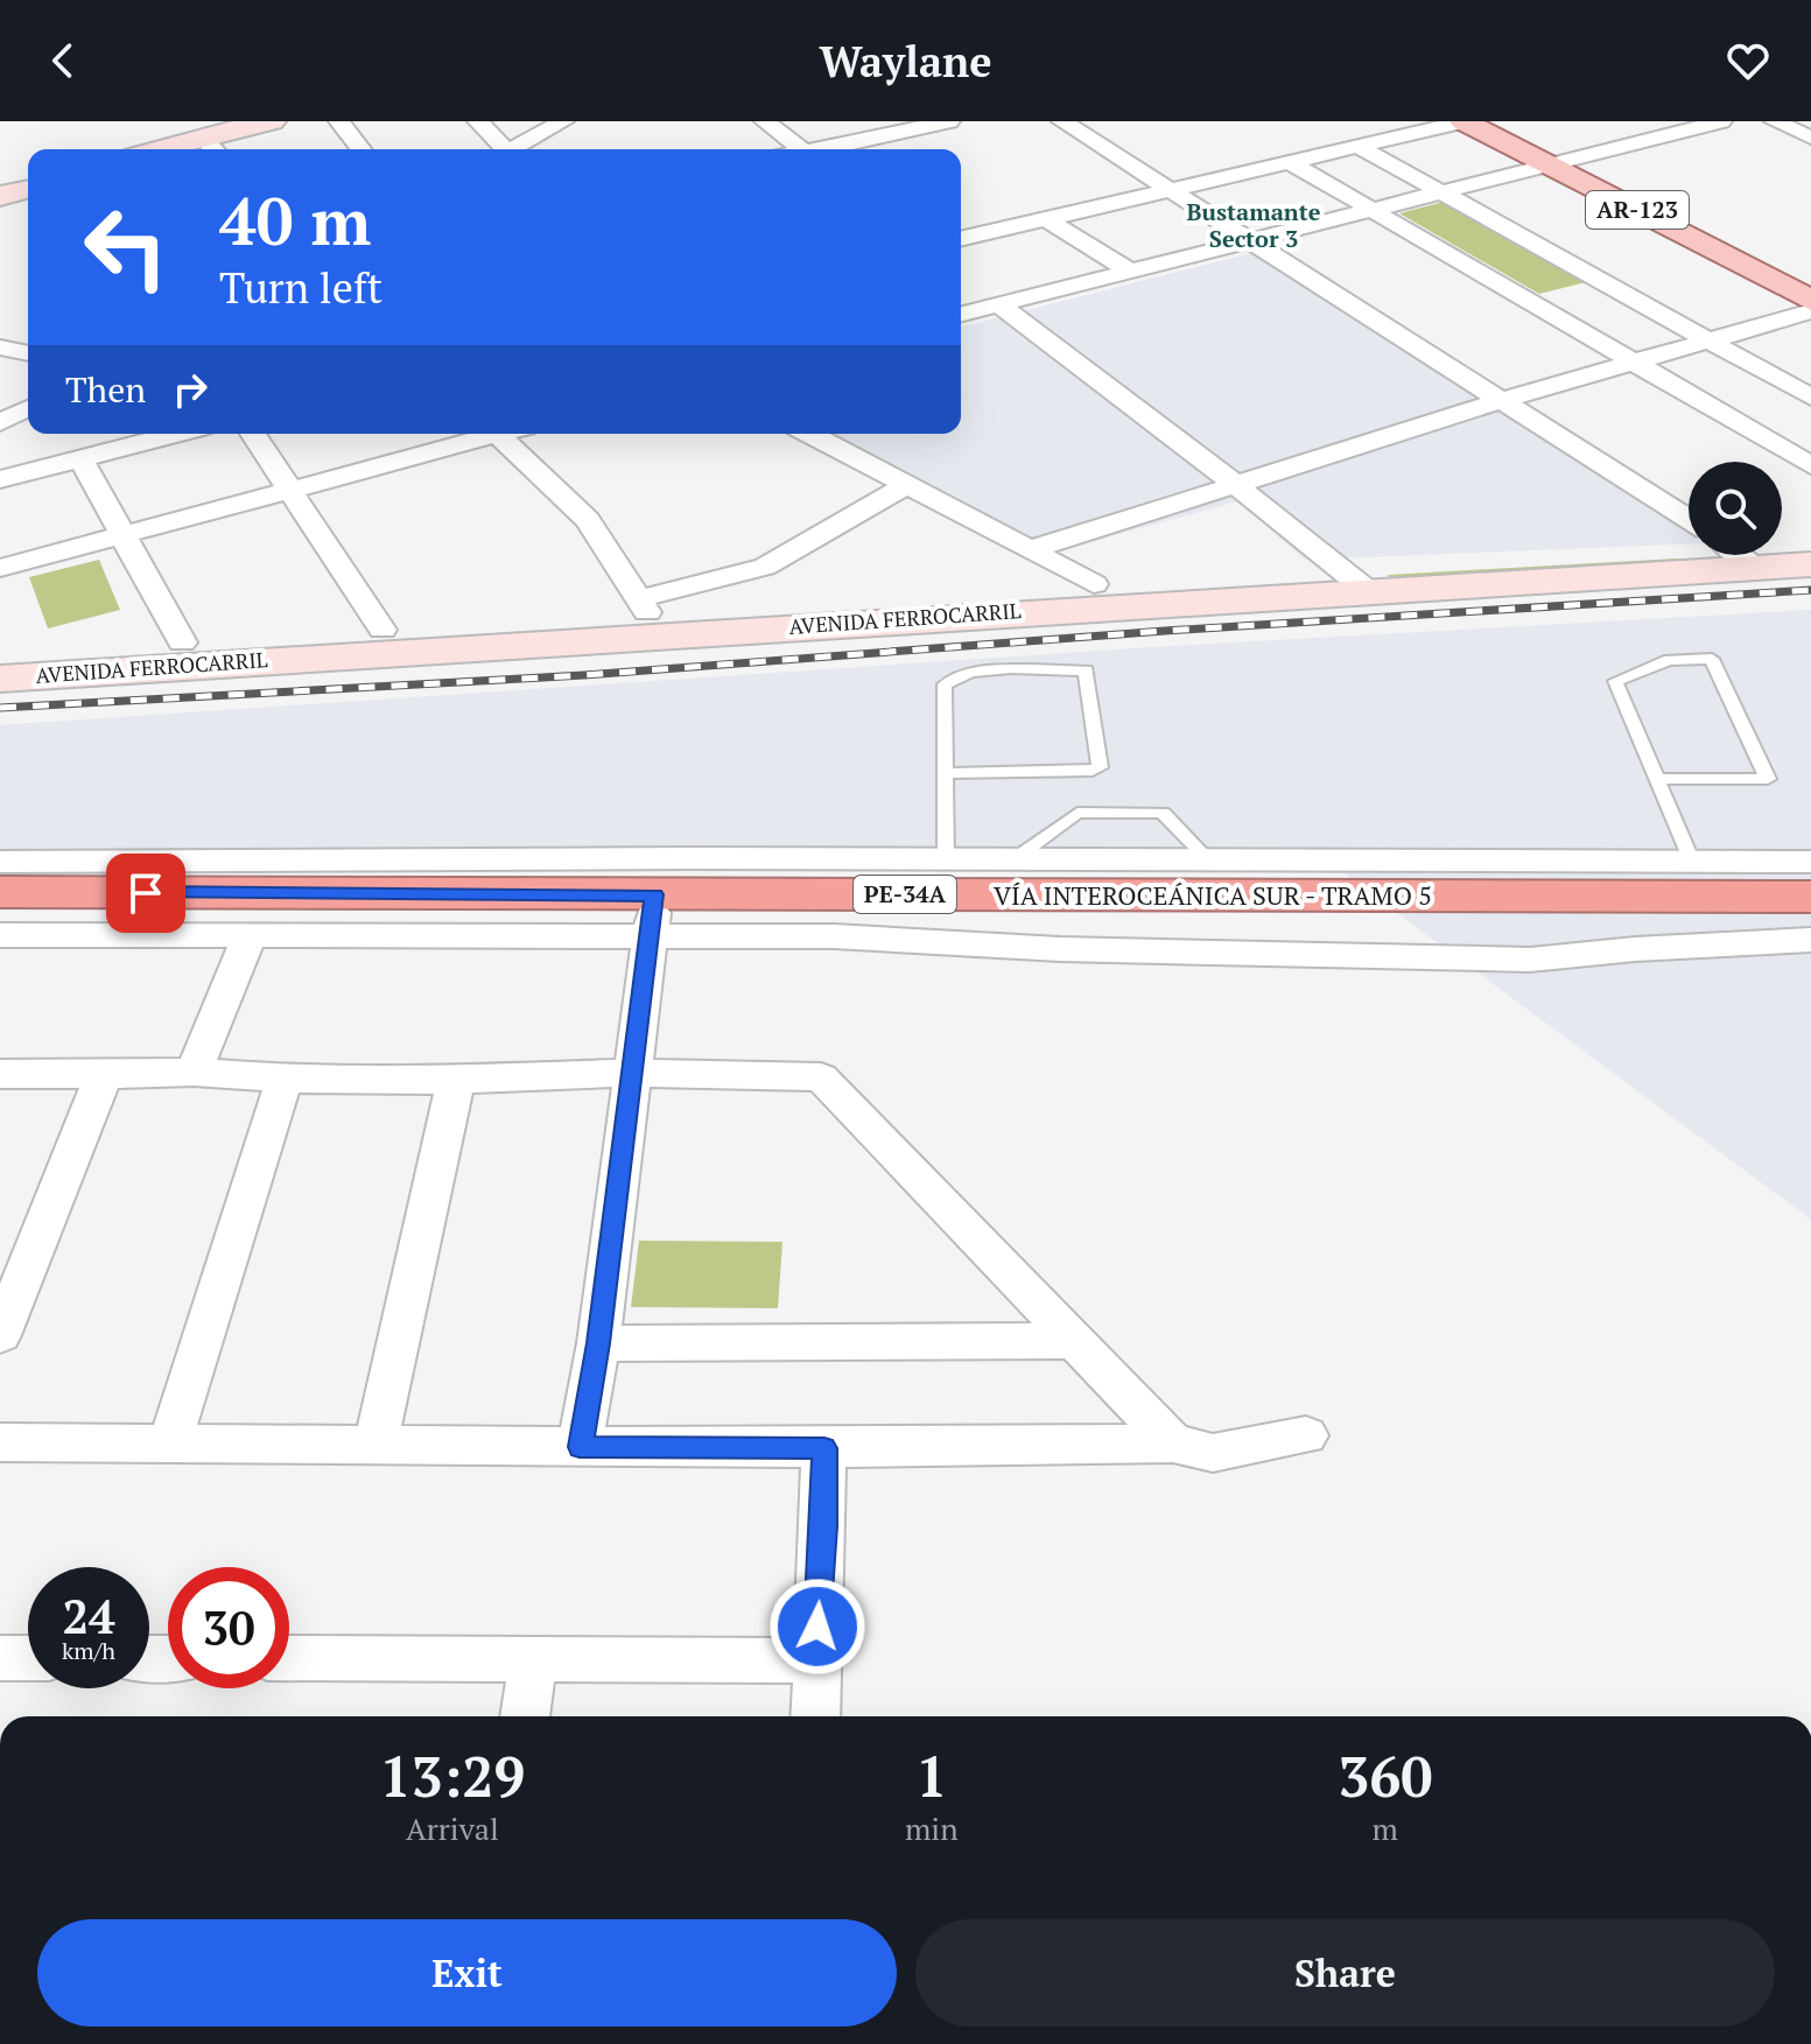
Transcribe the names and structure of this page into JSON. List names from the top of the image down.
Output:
{
  "streets": {
    "highway": ["PE-34A", "VÍA INTEROCEÁNICA SUR - TRAMO 5"],
    "main road": ["AR-123", "AVENIDA FERROCARRIL"]
  },
  "districts": ["Bustamante Sector 3"],
  "page": {
    "header": "Waylane",
    "turn": ["40 m", "Turn left"],
    "then": "Then",
    "speed": "24 km/h",
    "limit": "30",
    "eta": [
      "13:29",
      "Arrival",
      "1",
      "min",
      "360",
      "m"
    ],
    "buttons": ["Exit", "Share"]
  }
}
